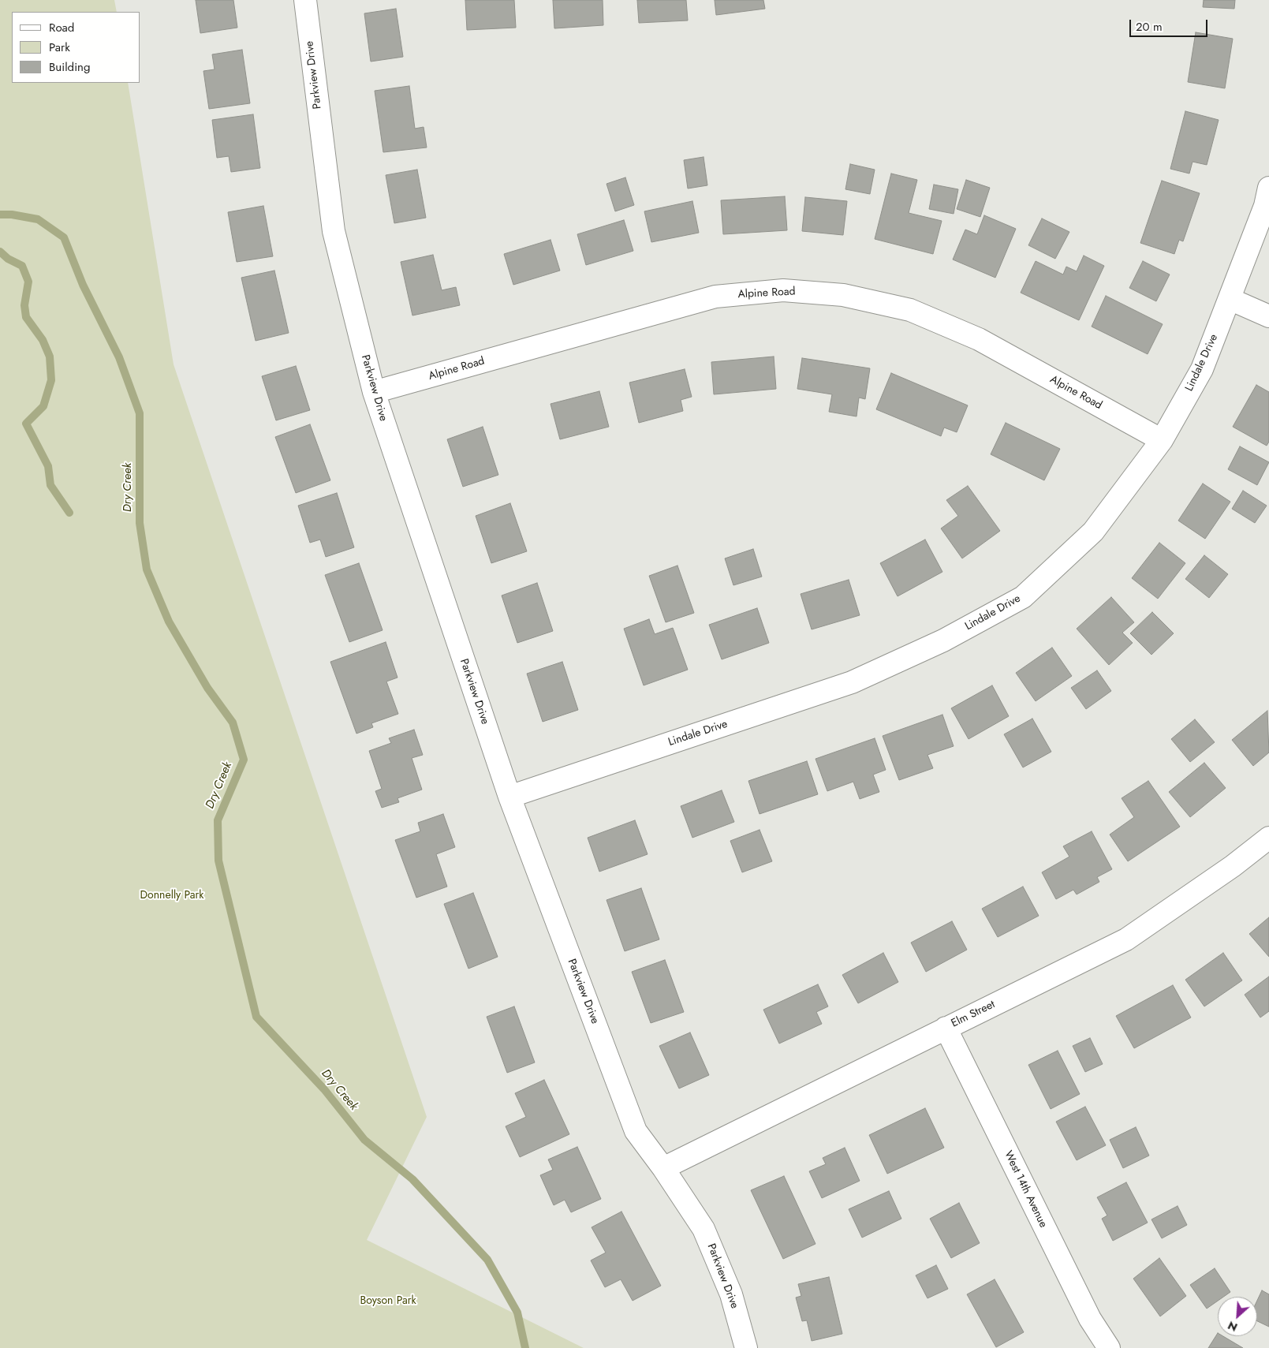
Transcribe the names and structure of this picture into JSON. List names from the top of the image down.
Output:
{
  "streets": {
    "street": [
      "Parkview Drive",
      "Alpine Road",
      "Lindale Drive",
      "Elm Street",
      "West 14th Avenue"
    ]
  },
  "crossings": [
    ["Parkview Drive", "Alpine Road"],
    ["Parkview Drive", "Lindale Drive"],
    ["Parkview Drive", "Elm Street"],
    ["Alpine Road", "Lindale Drive"],
    ["Elm Street", "West 14th Avenue"]
  ],
  "water": ["Dry Creek"],
  "parks": ["Donnelly Park", "Boyson Park"],
  "legend": ["Road", "Park", "Building"],
  "scale_bar": "20 m",
  "north": "bottom left"
}
